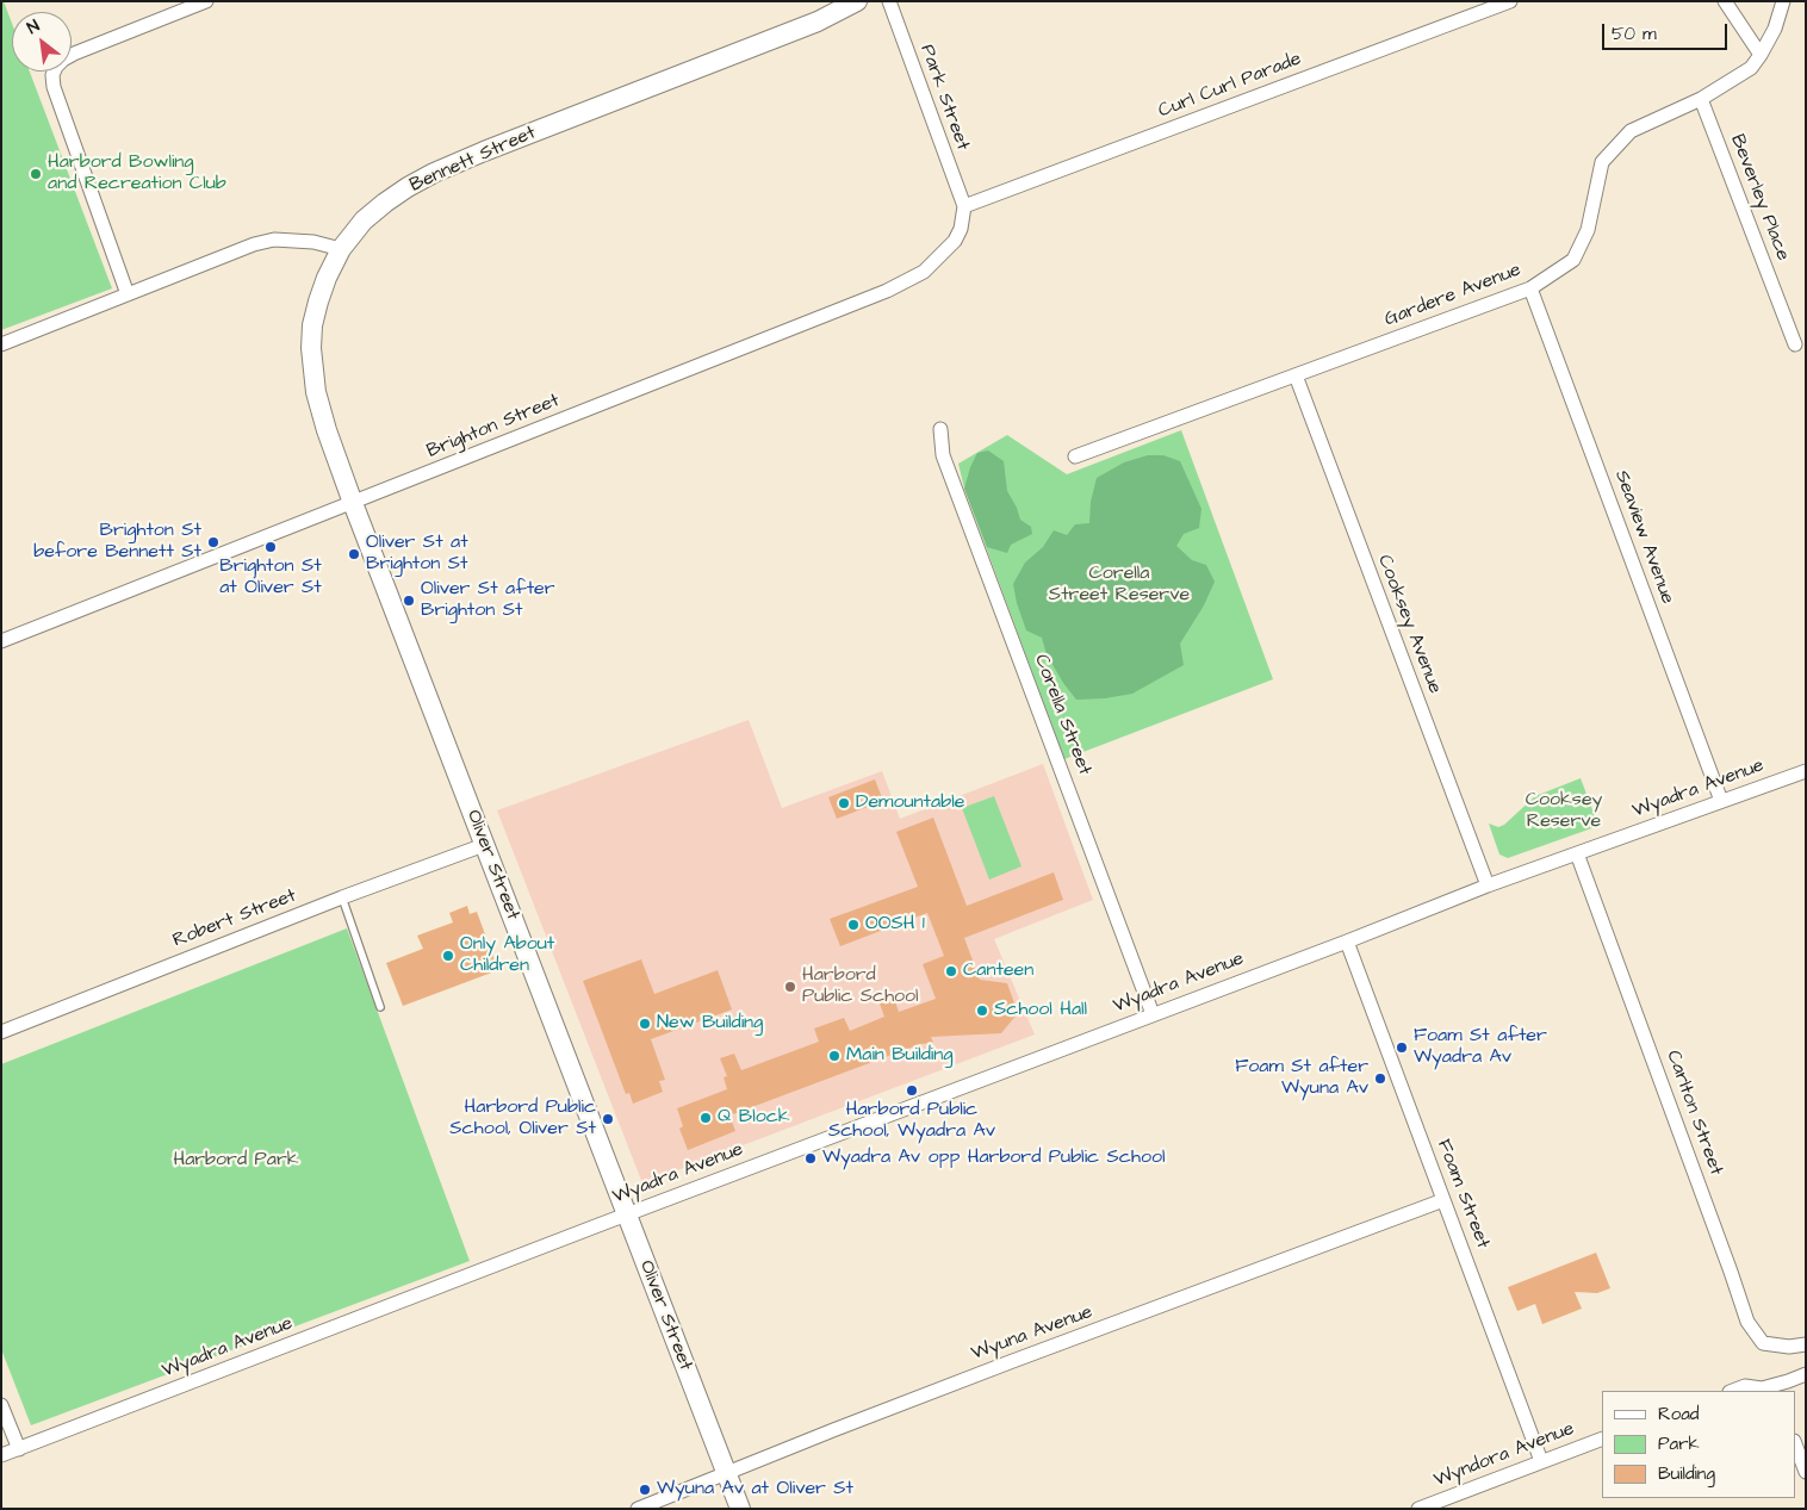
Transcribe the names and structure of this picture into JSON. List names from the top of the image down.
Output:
{
  "streets": {
    "main road": ["Bennett Street", "Oliver Street"],
    "street": [
      "Curl Curl Parade",
      "Park Street",
      "Beverley Place",
      "Gardere Avenue",
      "Brighton Street",
      "Seaview Avenue",
      "Cooksey Avenue",
      "Corella Street",
      "Wyadra Avenue",
      "Robert Street",
      "Carlton Street",
      "Foam Street",
      "Wyuna Avenue",
      "Wyndora Avenue"
    ]
  },
  "crossings": [
    ["Curl Curl Parade", "Park Street"],
    ["Curl Curl Parade", "Brighton Street"],
    ["Park Street", "Brighton Street"],
    ["Bennett Street", "Oliver Street"],
    ["Beverley Place", "Gardere Avenue"],
    ["Gardere Avenue", "Seaview Avenue"],
    ["Gardere Avenue", "Cooksey Avenue"],
    ["Brighton Street", "Oliver Street"],
    ["Seaview Avenue", "Wyadra Avenue"],
    ["Cooksey Avenue", "Wyadra Avenue"],
    ["Corella Street", "Wyadra Avenue"],
    ["Wyadra Avenue", "Oliver Street"],
    ["Wyadra Avenue", "Carlton Street"],
    ["Wyadra Avenue", "Foam Street"],
    ["Oliver Street", "Robert Street"],
    ["Oliver Street", "Wyuna Avenue"],
    ["Foam Street", "Wyuna Avenue"],
    ["Foam Street", "Wyndora Avenue"]
  ],
  "parks": ["Corella Street Reserve", "Cooksey Reserve", "Harbord Park"],
  "places": [
    "Harbord Bowling and Recreation Club",
    "Brighton St before Bennett St",
    "Brighton St at Oliver St",
    "Oliver St at Brighton St",
    "Oliver St after Brighton St",
    "Demountable",
    "OOSH 1",
    "Only About Children",
    "Canteen",
    "Harbord Public School",
    "School Hall",
    "New Building",
    "Foam St after Wyadra Av",
    "Main Building",
    "Foam St after Wyuna Av",
    "Harbord Public School, Wyadra Av",
    "Q Block",
    "Harbord Public School, Oliver St",
    "Wyadra Av opp Harbord Public School",
    "Wyuna Av at Oliver St"
  ],
  "legend": ["Road", "Park", "Building"],
  "scale_bar": "50 m",
  "north": "top left"
}
